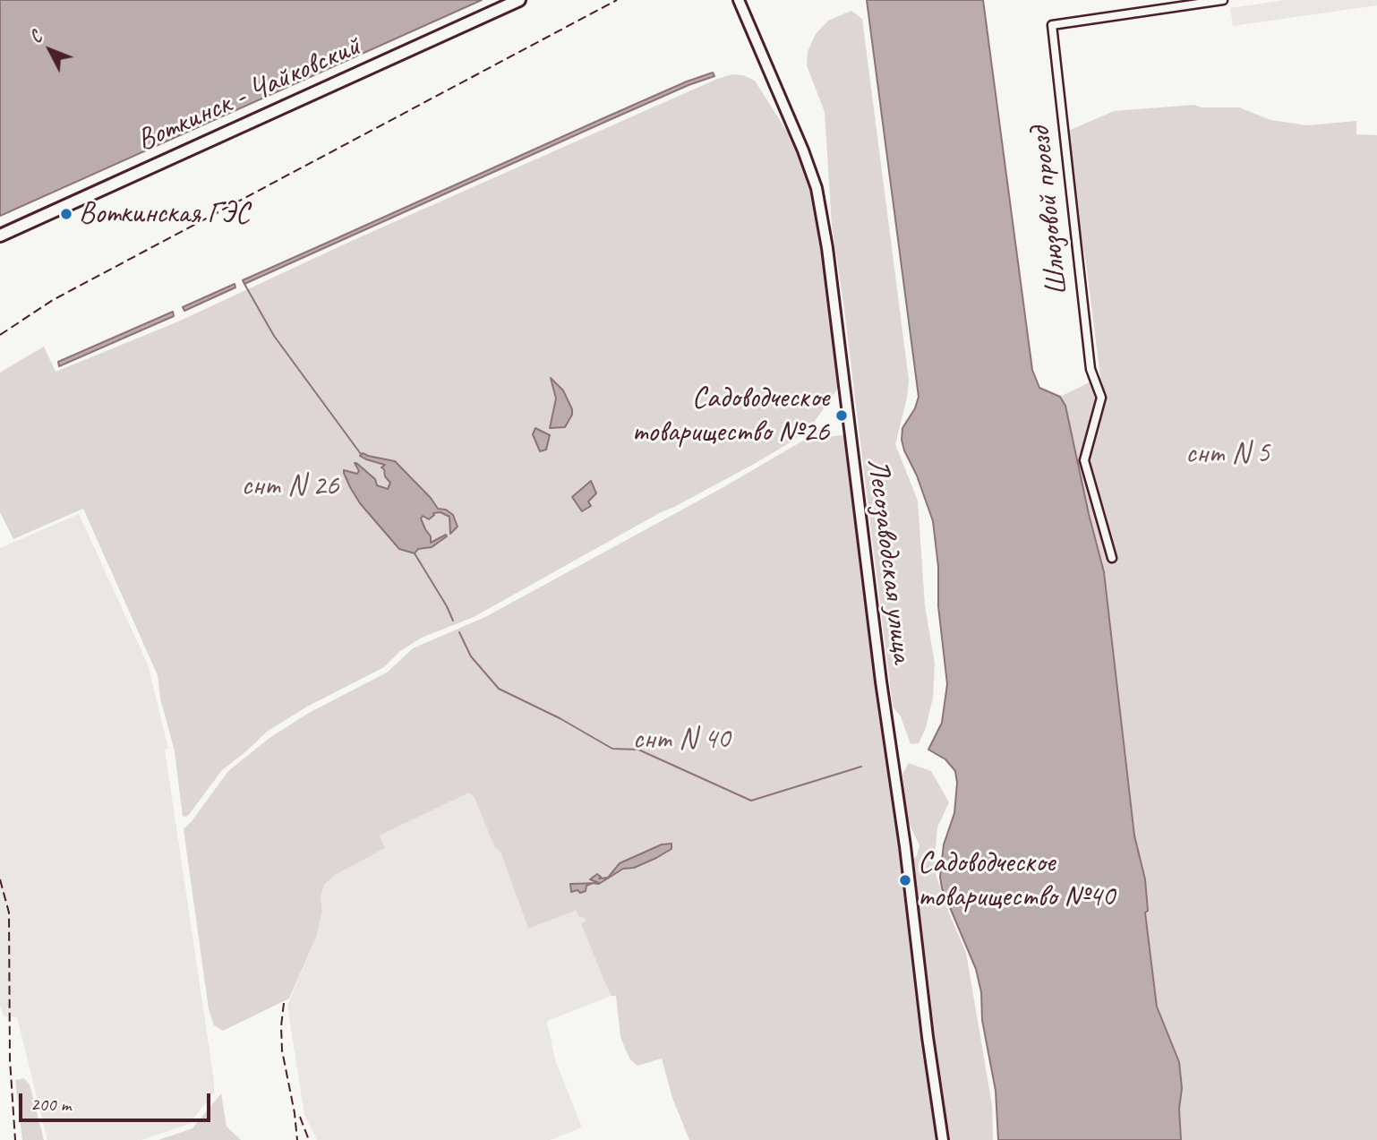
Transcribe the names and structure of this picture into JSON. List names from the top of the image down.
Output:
{
  "streets": {
    "main road": ["Воткинск - Чайковский"],
    "street": ["Шлюзовой проезд", "Лесозаводская улица"]
  },
  "parks": ["снт N 5", "снт N 26", "снт N 40"],
  "places": ["Воткинская ГЭС", "Садоводческое товарищество №26", "Садоводческое товарищество №40"],
  "scale_bar": "200 m",
  "north": "top left"
}
